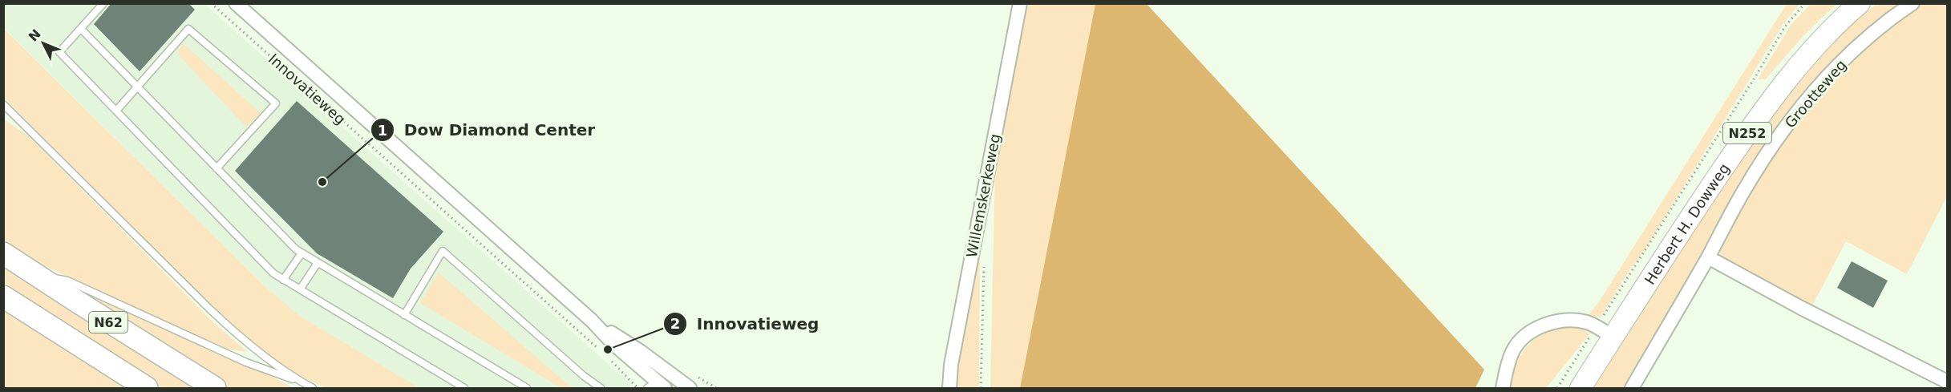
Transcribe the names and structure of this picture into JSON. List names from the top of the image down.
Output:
{
  "streets": {
    "highway": ["N62"],
    "main road": ["N252", "Herbert H. Dowweg"],
    "street": ["Innovatieweg", "Grootteweg", "Willemskerkeweg"]
  },
  "places": ["Dow Diamond Center", "Innovatieweg"],
  "north": "top left"
}
